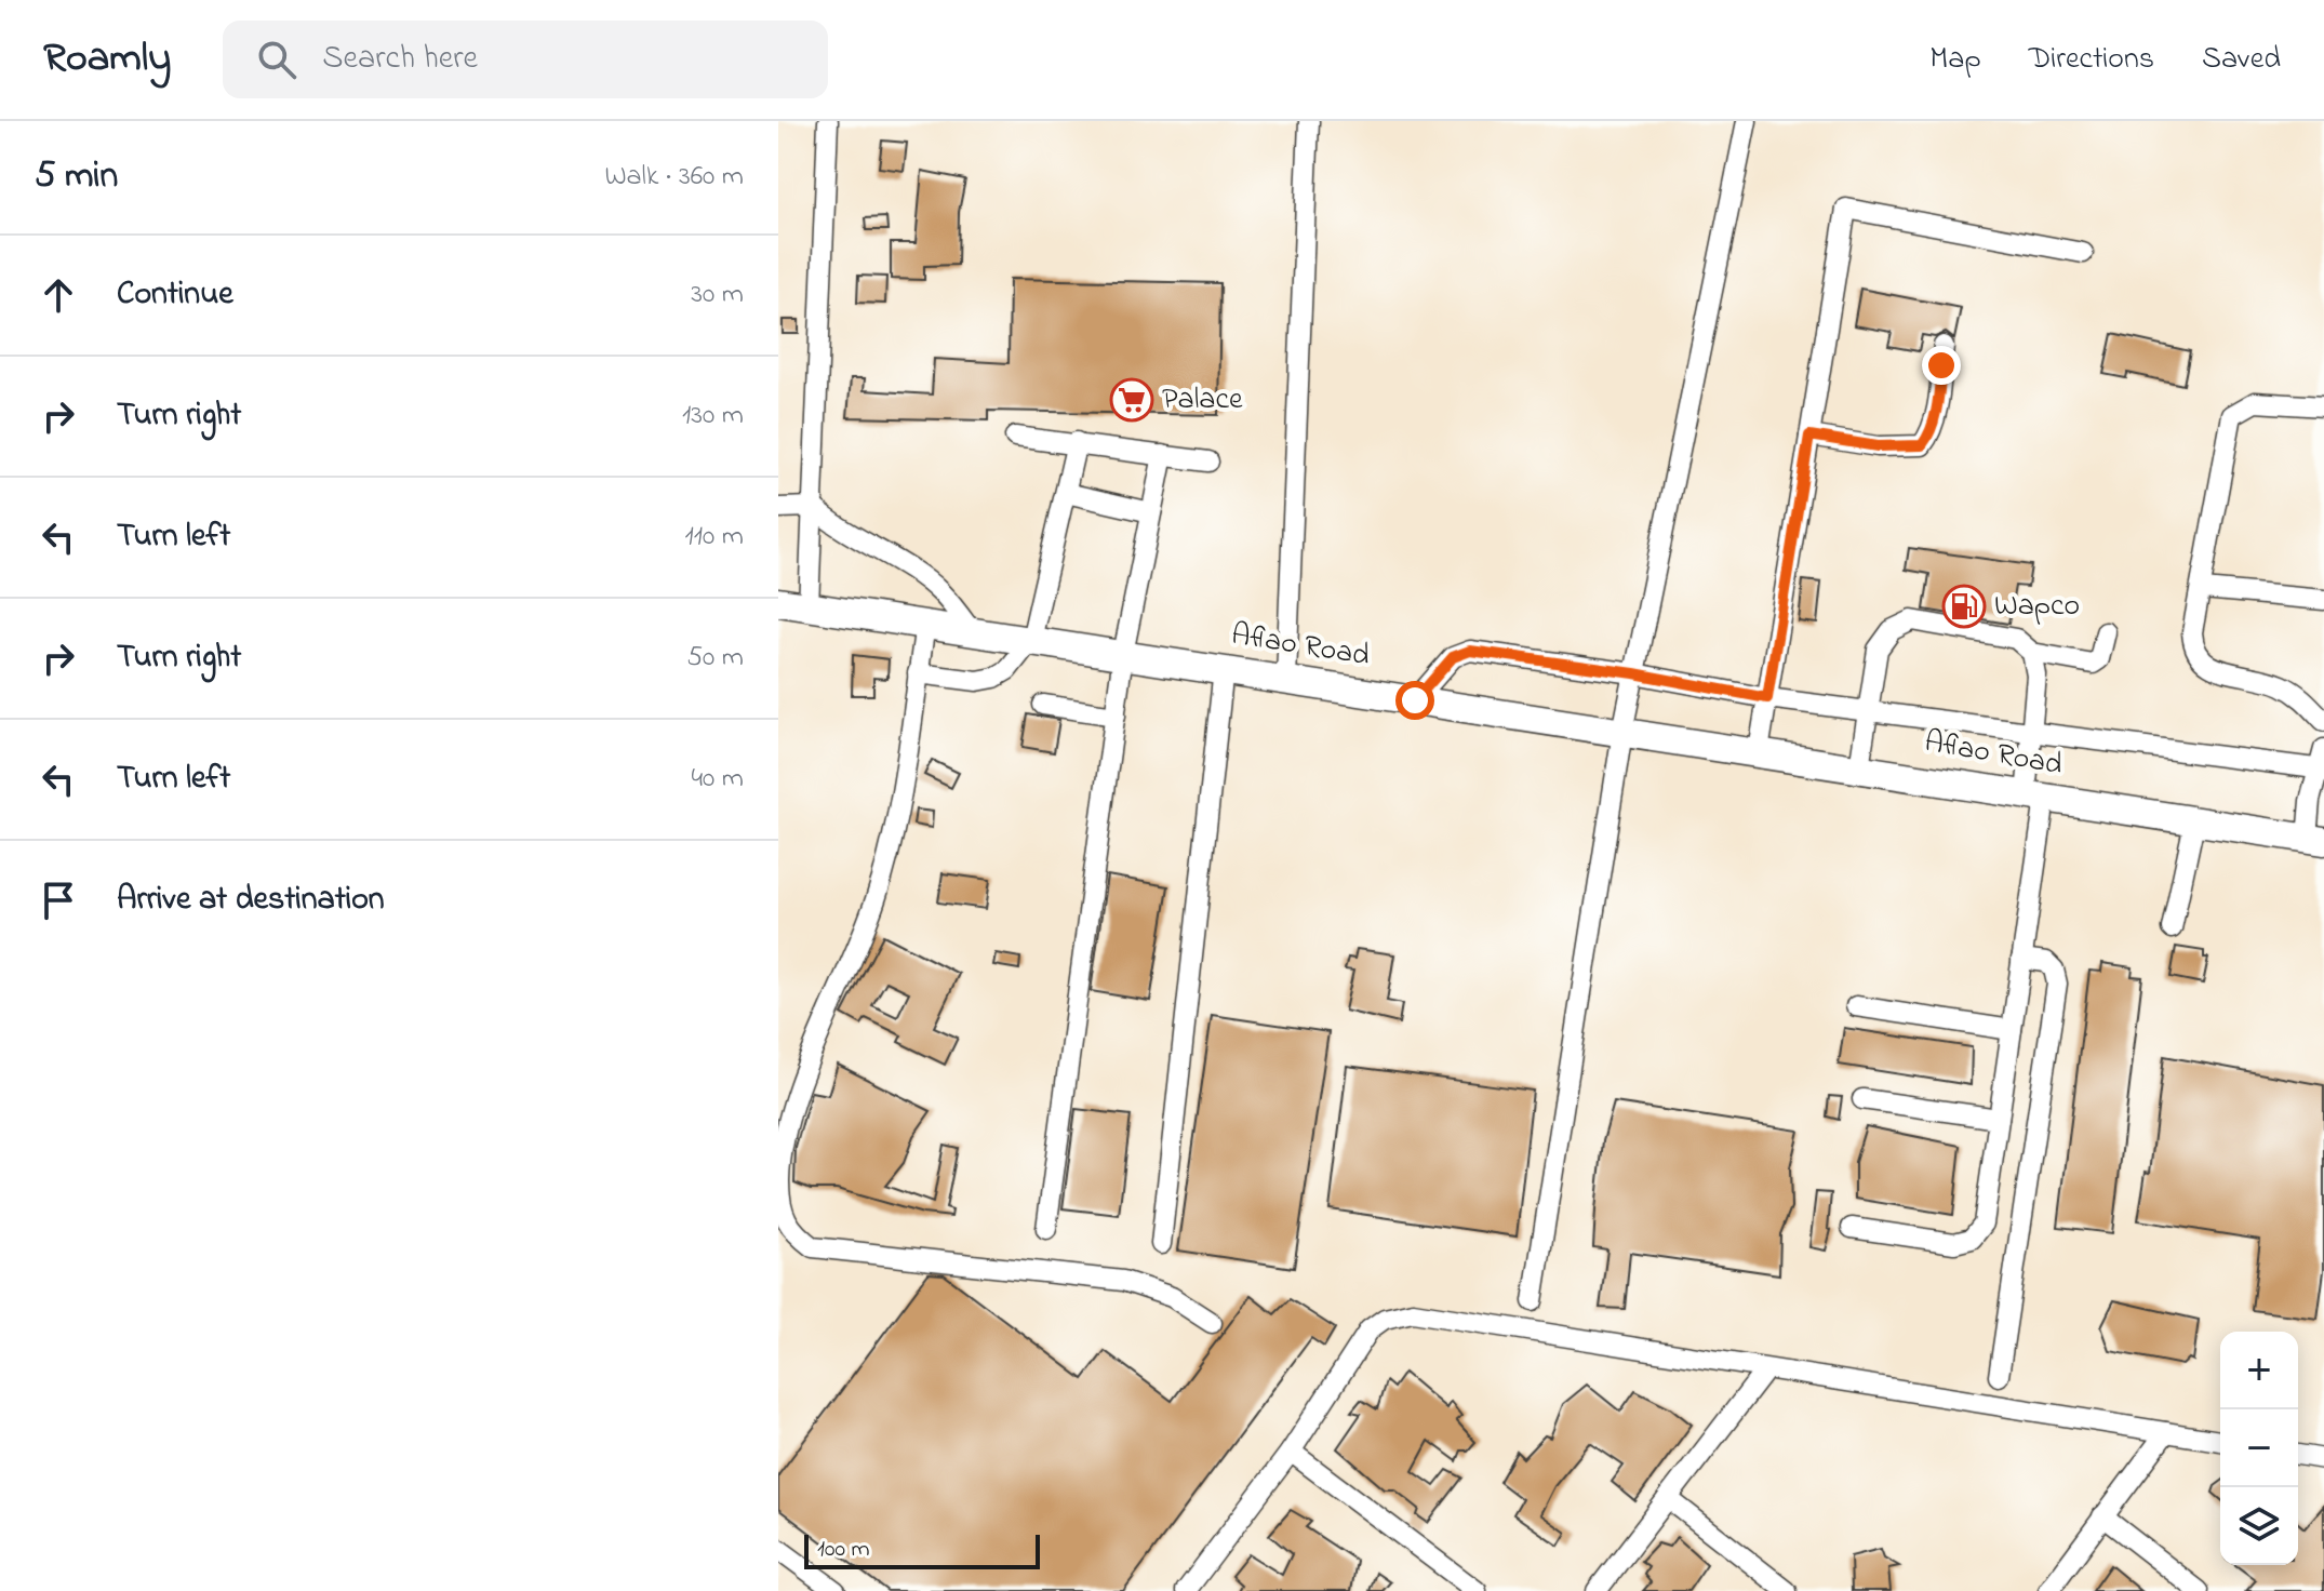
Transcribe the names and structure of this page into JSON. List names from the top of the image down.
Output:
{
  "streets": {
    "highway": ["Aflao Road"]
  },
  "places": {
    "supermarket": ["Palace"],
    "fuel station": ["Wapco"]
  },
  "scale_bar": "100 m",
  "page": {
    "header": "Roamly",
    "search": "Search here",
    "nav": ["Map", "Directions", "Saved"],
    "heading": ["5 min", "Walk · 360 m"],
    "list": [
      ["Continue", "30 m"],
      ["Turn right", "130 m"],
      ["Turn left", "110 m"],
      ["Turn right", "50 m"],
      ["Turn left", "40 m"],
      "Arrive at destination"
    ],
    "map_buttons": ["+", "−"],
    "scale": "100 m"
  }
}
